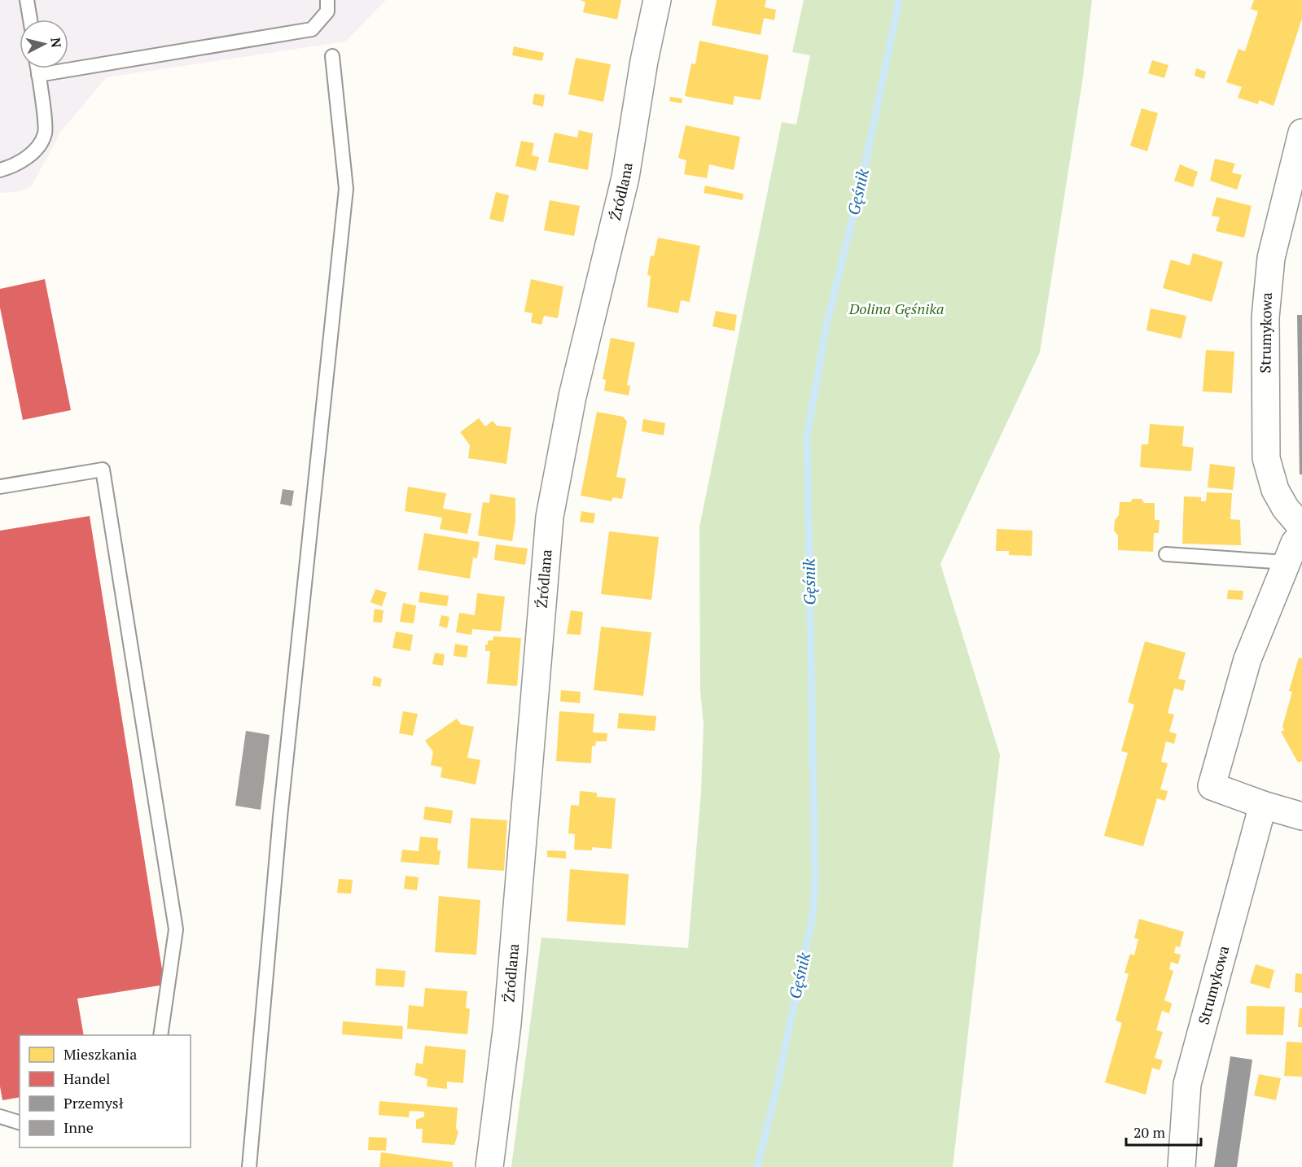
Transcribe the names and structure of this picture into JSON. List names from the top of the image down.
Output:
{
  "streets": {
    "street": ["Źródlana", "Strumykowa"]
  },
  "water": ["Gęśnik"],
  "parks": ["Dolina Gęśnika"],
  "legend": [
    "Mieszkania",
    "Handel",
    "Przemysł",
    "Inne"
  ],
  "scale_bar": "20 m",
  "north": "right"
}
